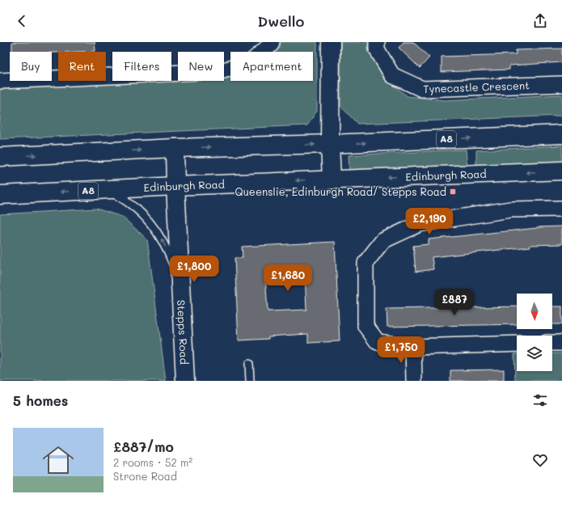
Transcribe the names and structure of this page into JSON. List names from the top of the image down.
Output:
{
  "streets": {
    "main road": ["A8", "Edinburgh Road", "Stepps Road"],
    "street": ["Tynecastle Crescent"]
  },
  "crossings": [
    ["A8", "Stepps Road"],
    ["Edinburgh Road", "Stepps Road"]
  ],
  "places": {
    "transit": ["Queenslie, Edinburgh Road/ Stepps Road"]
  },
  "north": "bottom",
  "page": {
    "header": "Dwello",
    "chip": [
      "Buy",
      "Rent",
      "Filters",
      "New",
      "Apartment"
    ],
    "price": [
      "£2,190",
      "£1,800",
      "£1,680",
      "£887",
      "£1,750"
    ],
    "heading": "5 homes",
    "list": [
      {
        "name": "£887/mo",
        "note": "2 rooms · 52 m² · Strone Road"
      }
    ]
  }
}
